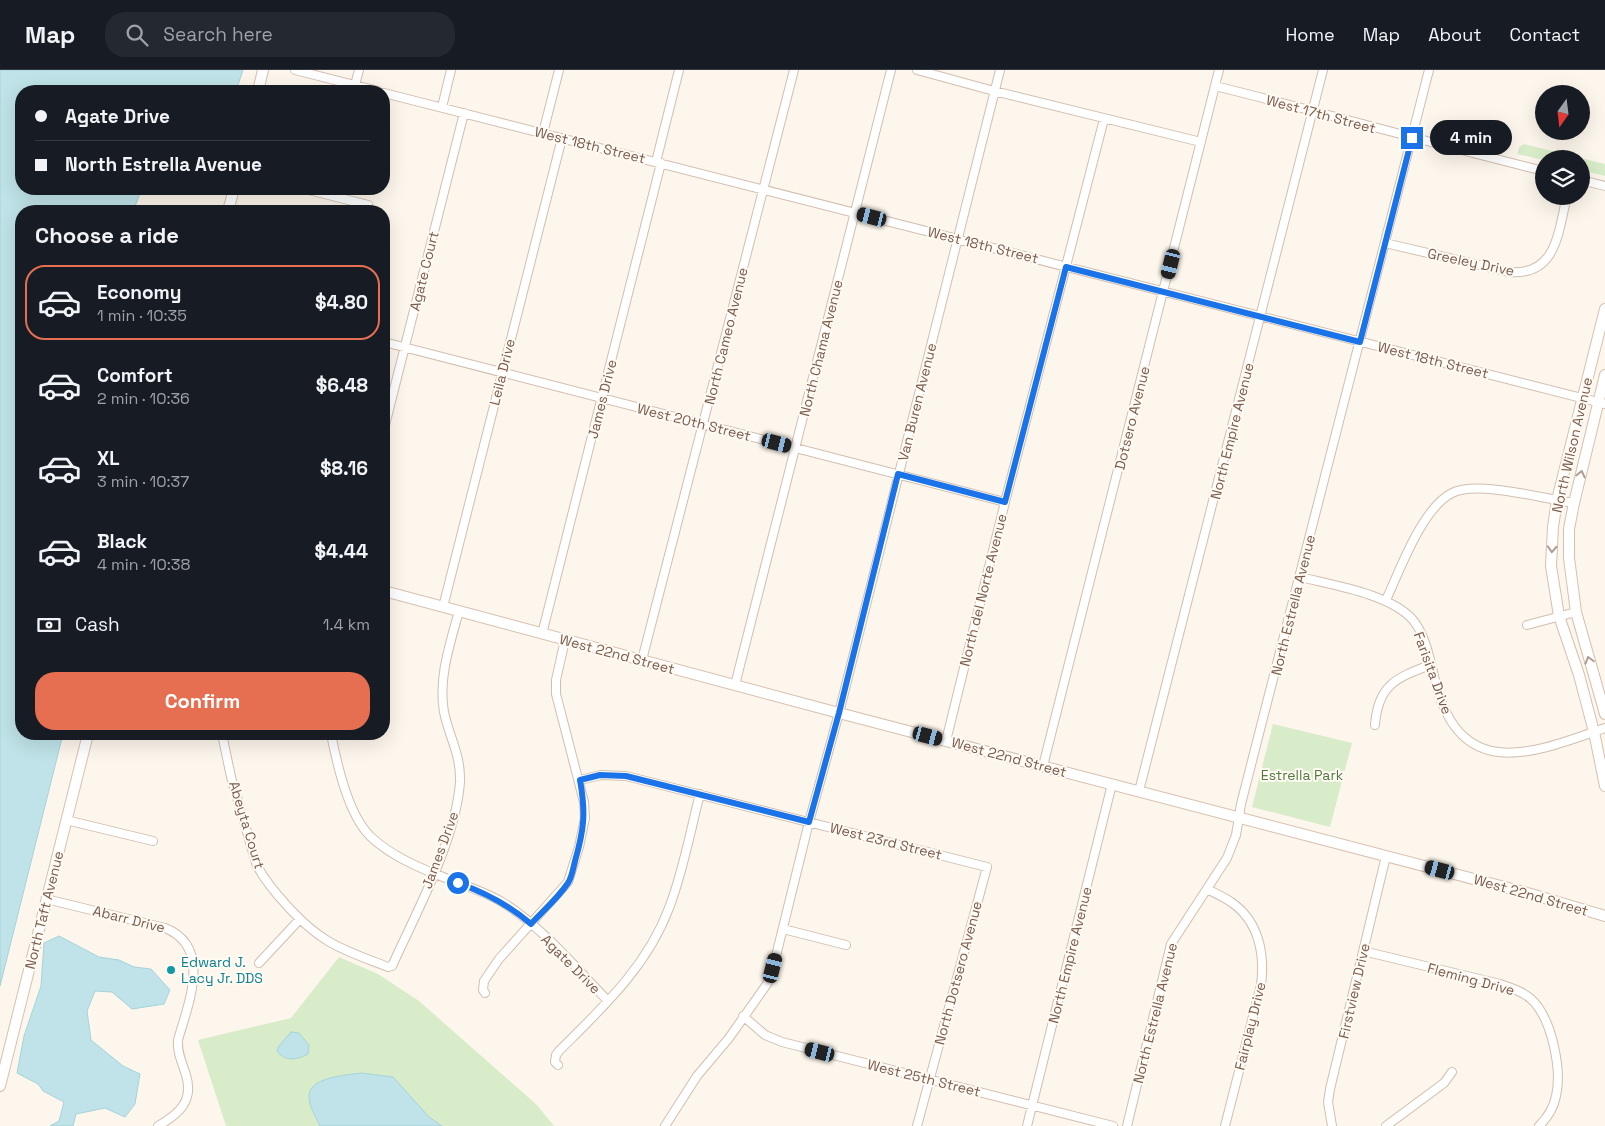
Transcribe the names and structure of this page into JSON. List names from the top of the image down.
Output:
{
  "streets": {
    "street": [
      "West 17th Street",
      "West 18th Street",
      "Greeley Drive",
      "Agate Court",
      "North Cameo Avenue",
      "North Chama Avenue",
      "Leila Drive",
      "James Drive",
      "Van Buren Avenue",
      "Dotsero Avenue",
      "West 20th Street",
      "North Empire Avenue",
      "North Wilson Avenue",
      "North del Norte Avenue",
      "North Estrella Avenue",
      "West 22nd Street",
      "Farisita Drive",
      "Abeyta Court",
      "West 23rd Street",
      "North Taft Avenue",
      "Abarr Drive",
      "Agate Drive",
      "North Dotsero Avenue",
      "Fleming Drive",
      "Firstview Drive",
      "Fairplay Drive",
      "West 25th Street"
    ]
  },
  "crossings": [
    ["West 17th Street", "Dotsero Avenue"],
    ["West 17th Street", "North Empire Avenue"],
    ["West 17th Street", "North Estrella Avenue"],
    ["West 18th Street", "Agate Court"],
    ["West 18th Street", "North Cameo Avenue"],
    ["West 18th Street", "North Chama Avenue"],
    ["West 18th Street", "Leila Drive"],
    ["West 18th Street", "James Drive"],
    ["West 18th Street", "Van Buren Avenue"],
    ["West 18th Street", "Dotsero Avenue"],
    ["West 18th Street", "North Empire Avenue"],
    ["West 18th Street", "North Wilson Avenue"],
    ["West 18th Street", "North del Norte Avenue"],
    ["West 18th Street", "North Estrella Avenue"],
    ["Greeley Drive", "North Estrella Avenue"],
    ["Agate Court", "West 20th Street"],
    ["North Cameo Avenue", "West 20th Street"],
    ["North Cameo Avenue", "West 22nd Street"],
    ["North Chama Avenue", "West 20th Street"],
    ["North Chama Avenue", "West 22nd Street"],
    ["Leila Drive", "West 20th Street"],
    ["Leila Drive", "West 22nd Street"],
    ["James Drive", "West 20th Street"],
    ["James Drive", "West 22nd Street"],
    ["James Drive", "Abeyta Court"],
    ["James Drive", "Agate Drive"],
    ["Van Buren Avenue", "West 20th Street"],
    ["Van Buren Avenue", "West 22nd Street"],
    ["Van Buren Avenue", "West 23rd Street"],
    ["Van Buren Avenue", "West 25th Street"],
    ["Dotsero Avenue", "West 22nd Street"],
    ["West 20th Street", "North del Norte Avenue"],
    ["North Empire Avenue", "West 22nd Street"],
    ["North Empire Avenue", "West 25th Street"],
    ["North Wilson Avenue", "Farisita Drive"],
    ["North del Norte Avenue", "West 22nd Street"],
    ["North Estrella Avenue", "West 22nd Street"],
    ["North Estrella Avenue", "Farisita Drive"],
    ["North Estrella Avenue", "Fairplay Drive"],
    ["West 22nd Street", "Firstview Drive"],
    ["West 23rd Street", "North Dotsero Avenue"],
    ["North Taft Avenue", "Abarr Drive"],
    ["North Dotsero Avenue", "West 25th Street"],
    ["Fleming Drive", "Firstview Drive"]
  ],
  "parks": ["Estrella Park"],
  "places": ["Edward J. Lacy Jr. DDS"],
  "north": "bottom",
  "page": {
    "header": "Map",
    "search": "Search here",
    "nav": [
      "Home",
      "Map",
      "About",
      "Contact"
    ],
    "banner": ["Agate Drive", "North Estrella Avenue"],
    "bubble": "4 min",
    "heading": "Choose a ride",
    "list": [
      {
        "name": "Economy",
        "note": "1 min · 10:35",
        "value": "$4.80"
      },
      {
        "name": "Comfort",
        "note": "2 min · 10:36",
        "value": "$6.48"
      },
      {
        "name": "XL",
        "note": "3 min · 10:37",
        "value": "$8.16"
      },
      {
        "name": "Black",
        "note": "4 min · 10:38",
        "value": "$4.44"
      }
    ],
    "pay": ["Cash", "1.4 km"],
    "buttons": "Confirm"
  }
}
